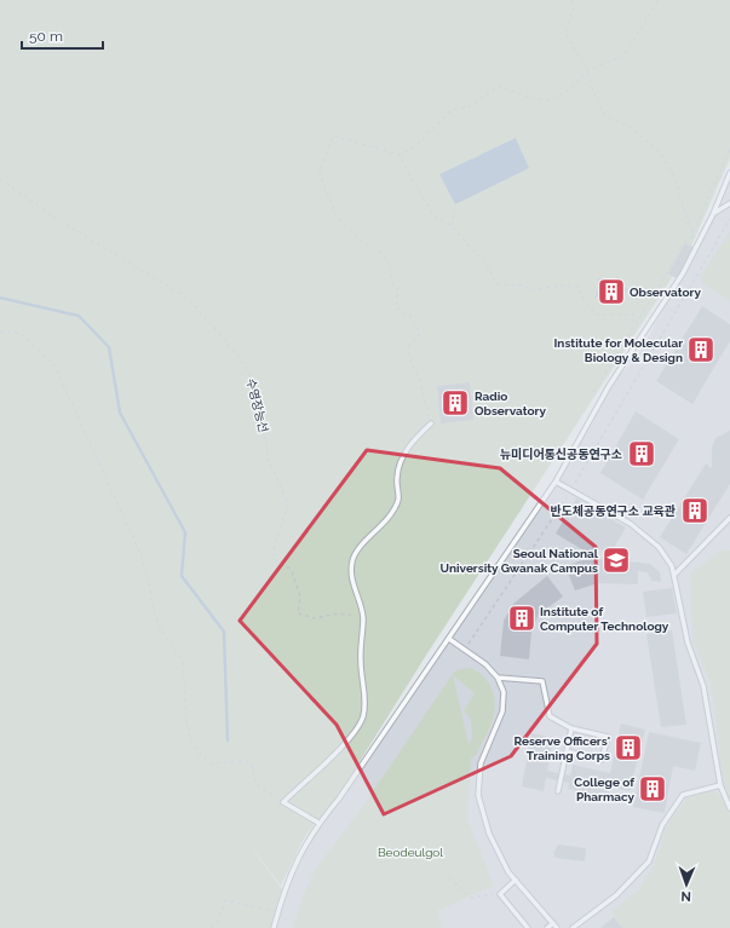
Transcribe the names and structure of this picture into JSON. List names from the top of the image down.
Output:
{
  "streets": {
    "path": ["수영장능선"]
  },
  "parks": ["Beodeulgol"],
  "places": {
    "building": [
      "Observatory",
      "Institute for Molecular Biology & Design",
      "Radio Observatory",
      "뉴미디어통신공동연구소",
      "반도체공동연구소 교육관",
      "Institute of Computer Technology",
      "Reserve Officers' Training Corps",
      "College of Pharmacy"
    ],
    "school or university": ["Seoul National University Gwanak Campus"]
  },
  "scale_bar": "50 m",
  "north": "bottom"
}
